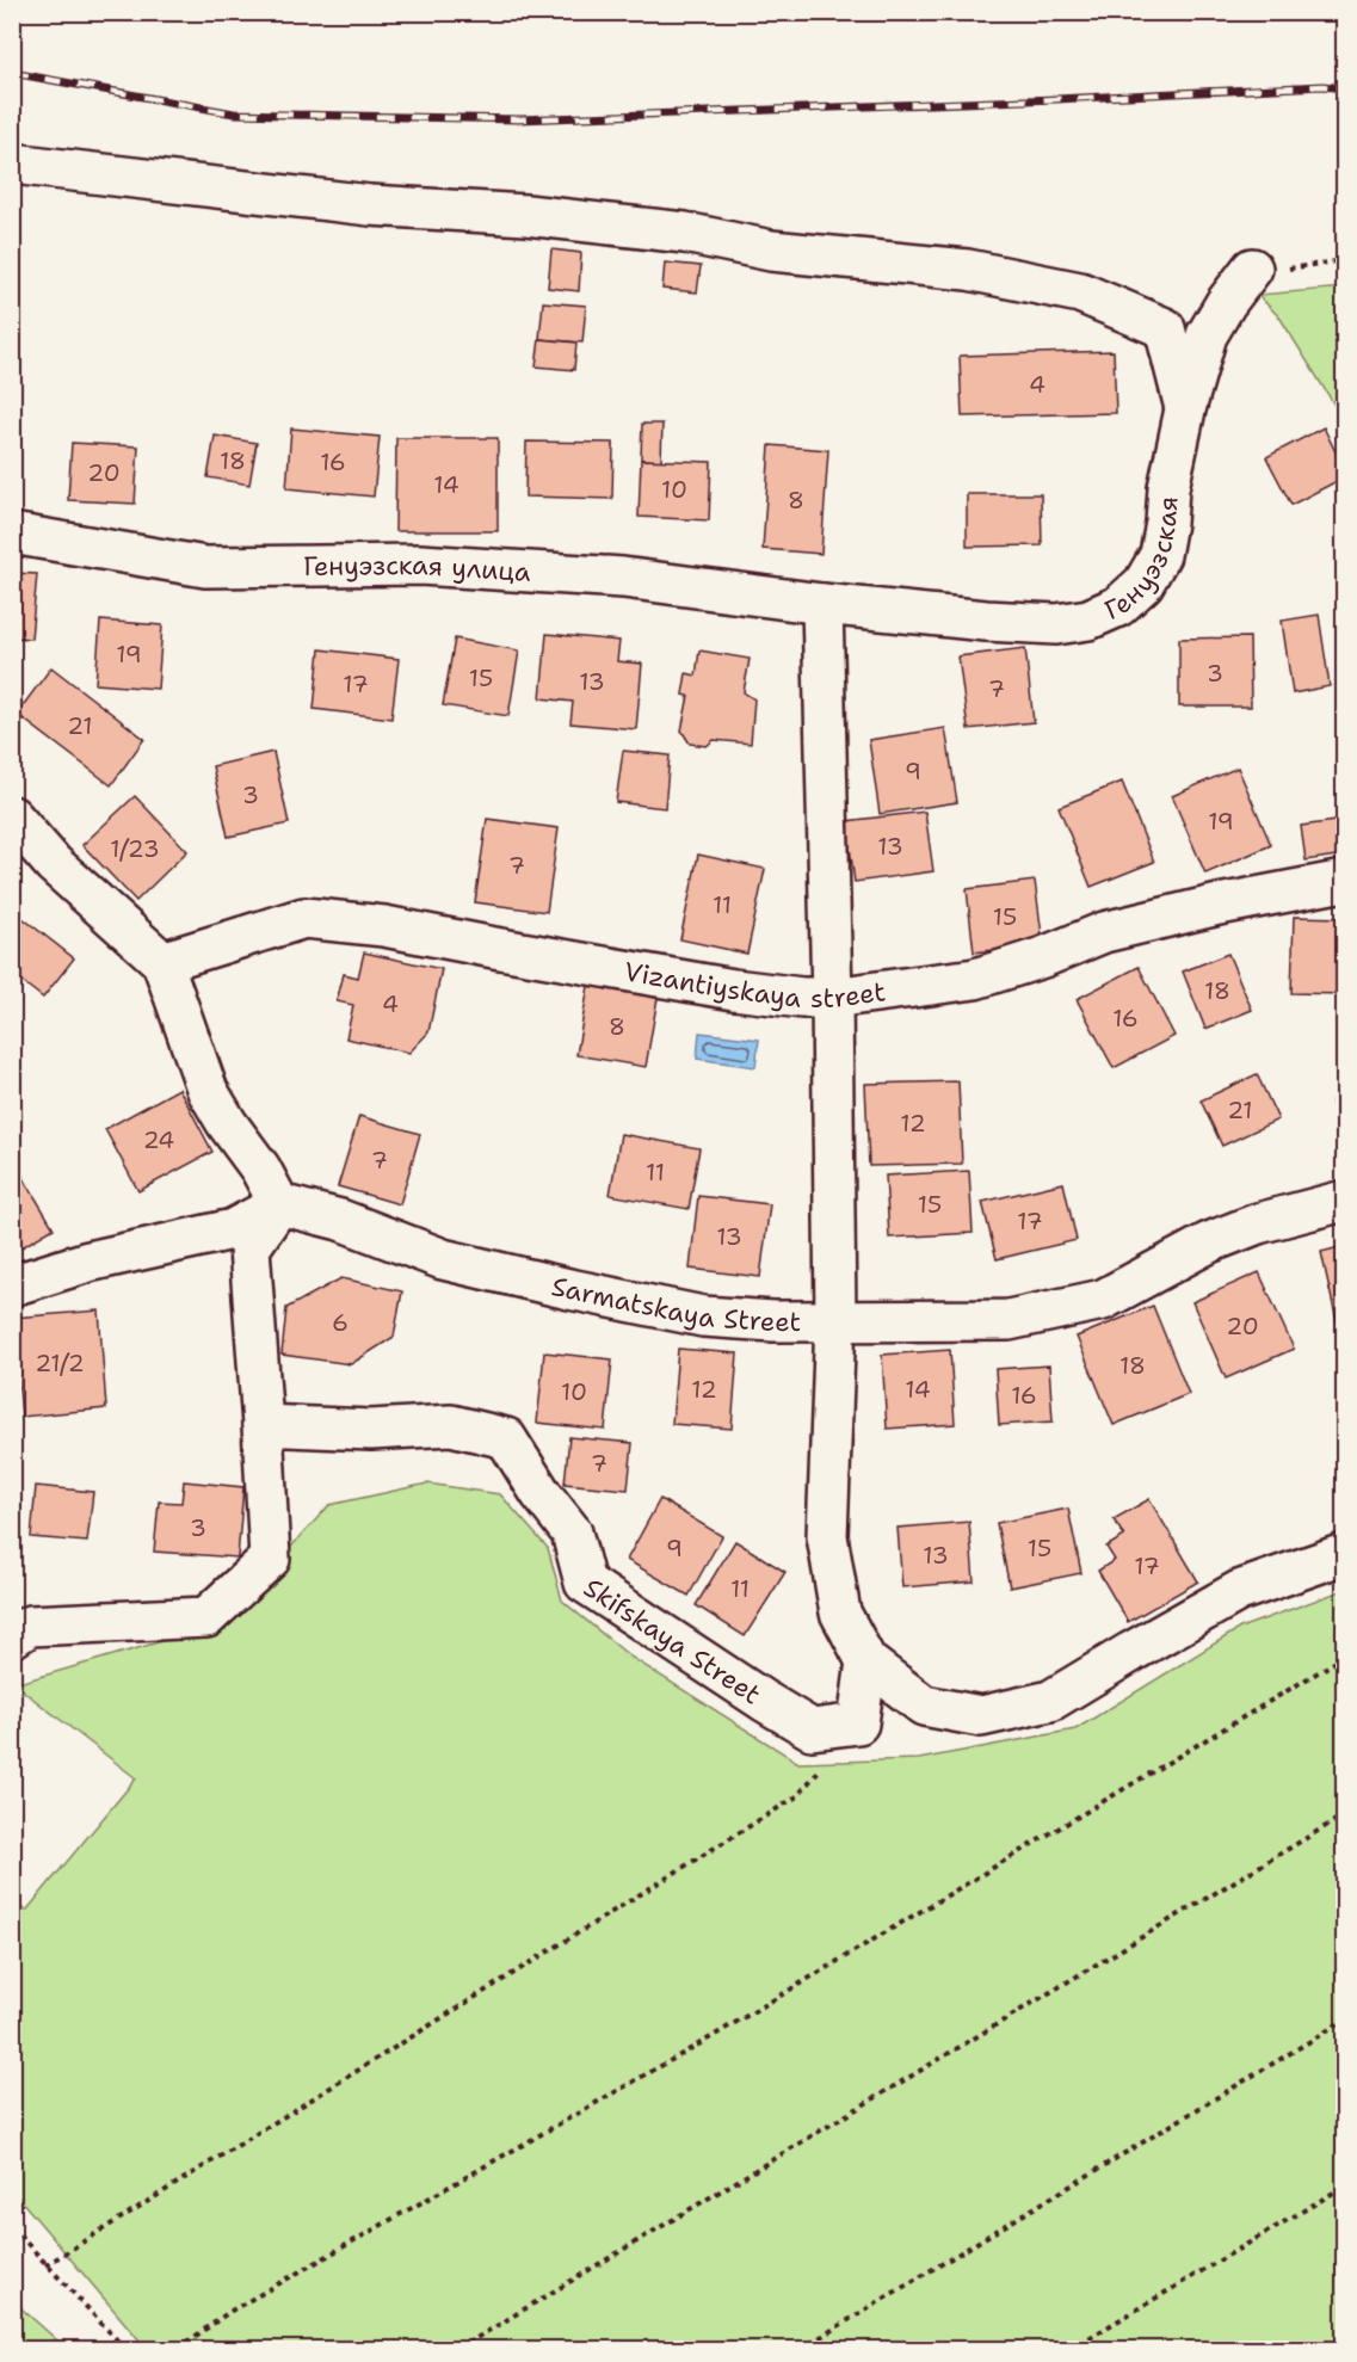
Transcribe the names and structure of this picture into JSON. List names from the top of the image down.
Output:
{
  "streets": {
    "street": [
      "Генуэзская",
      "Генуэзская улица",
      "Vizantiyskaya street",
      "Sarmatskaya Street",
      "Skifskaya Street"
    ]
  },
  "crossings": [
    ["Генуэзская", "Генуэзская улица"]
  ],
  "house_numbers": [
    "4",
    "18",
    "16",
    "20",
    "14",
    "10",
    "8",
    "19",
    "3",
    "15",
    "13",
    "17",
    "7",
    "21",
    "9",
    "3",
    "19",
    "13",
    "1/23",
    "7",
    "11",
    "15",
    "18",
    "4",
    "16",
    "8",
    "21",
    "12",
    "24",
    "7",
    "11",
    "15",
    "17",
    "13",
    "6",
    "20",
    "21/2",
    "18",
    "12",
    "14",
    "10",
    "16",
    "7",
    "3",
    "9",
    "15",
    "13",
    "17",
    "11"
  ]
}
